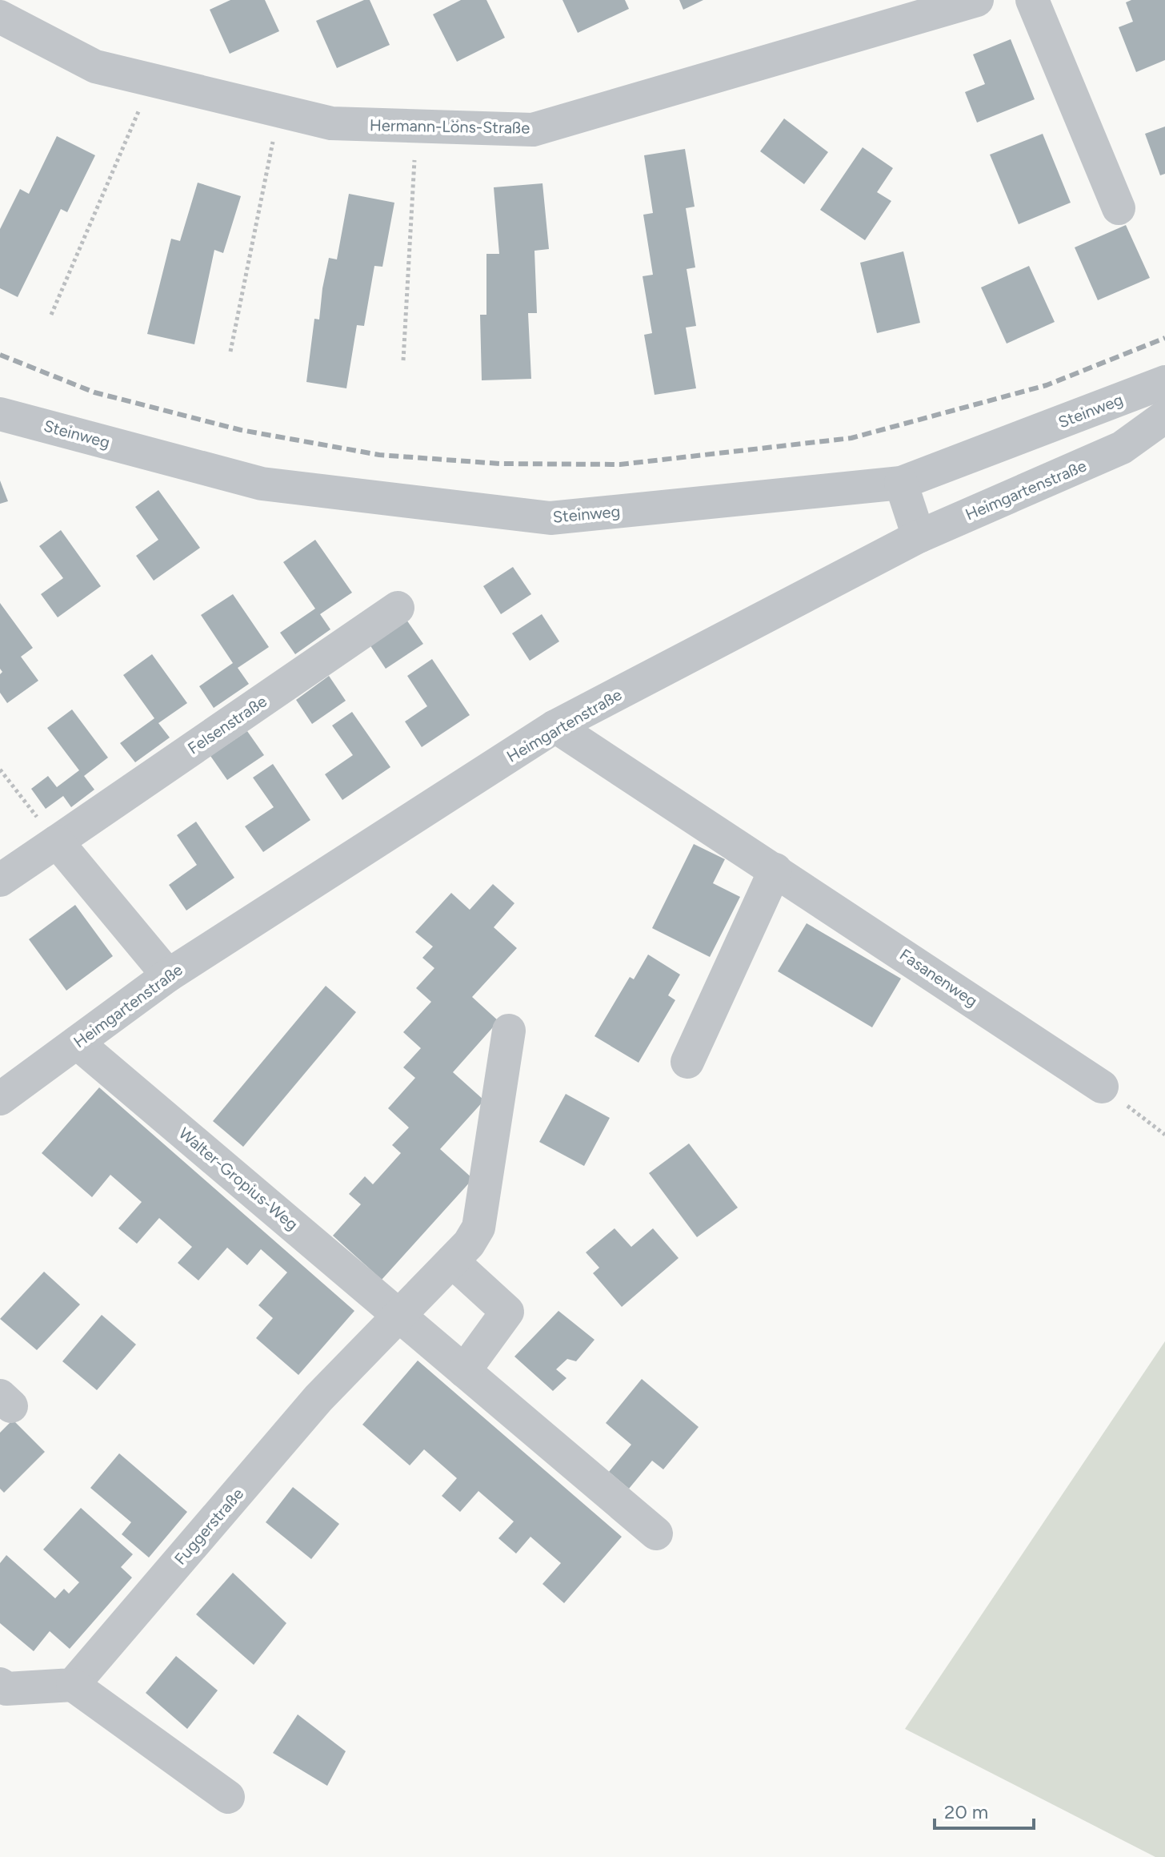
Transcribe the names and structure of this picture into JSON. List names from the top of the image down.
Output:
{
  "streets": {
    "street": [
      "Hermann-Löns-Straße",
      "Steinweg",
      "Heimgartenstraße",
      "Felsenstraße",
      "Fasanenweg",
      "Walter-Gropius-Weg",
      "Fuggerstraße"
    ]
  },
  "crossings": [
    ["Heimgartenstraße", "Fasanenweg"],
    ["Heimgartenstraße", "Walter-Gropius-Weg"],
    ["Walter-Gropius-Weg", "Fuggerstraße"]
  ],
  "scale_bar": "20 m"
}
